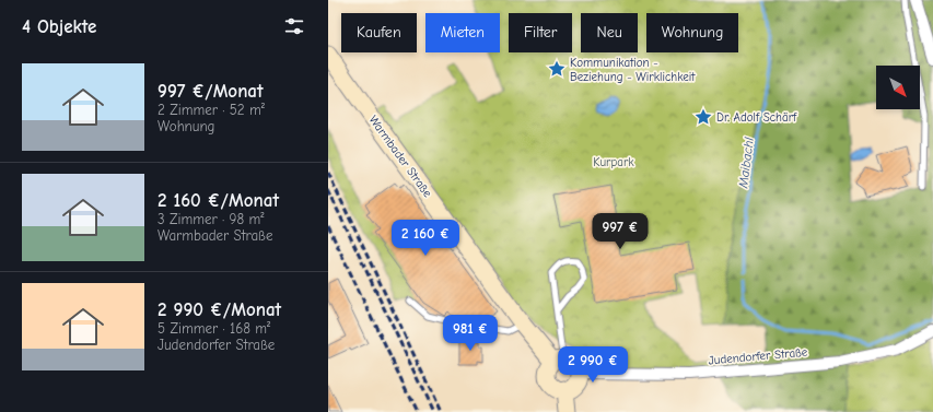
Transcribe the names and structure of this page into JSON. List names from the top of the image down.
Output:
{
  "streets": {
    "street": ["Warmbader Straße", "Judendorfer Straße"]
  },
  "crossings": [
    ["Warmbader Straße", "Judendorfer Straße"]
  ],
  "water": ["Maibachl"],
  "parks": ["Kurpark"],
  "places": {
    "place": ["Kommunikation - Beziehung - Wirklichkeit", "Dr. Adolf Schärf"]
  },
  "north": "bottom right",
  "page": {
    "heading": "4 Objekte",
    "chip": [
      "Kaufen",
      "Mieten",
      "Filter",
      "Neu",
      "Wohnung"
    ],
    "list": [
      {
        "name": "997 €/Monat",
        "note": "2 Zimmer · 52 m² · Wohnung"
      },
      {
        "name": "2 160 €/Monat",
        "note": "3 Zimmer · 98 m² · Warmbader Straße"
      },
      {
        "name": "2 990 €/Monat",
        "note": "5 Zimmer · 168 m² · Judendorfer Straße"
      }
    ],
    "price": [
      "997 €",
      "2 160 €",
      "981 €",
      "2 990 €"
    ]
  }
}
